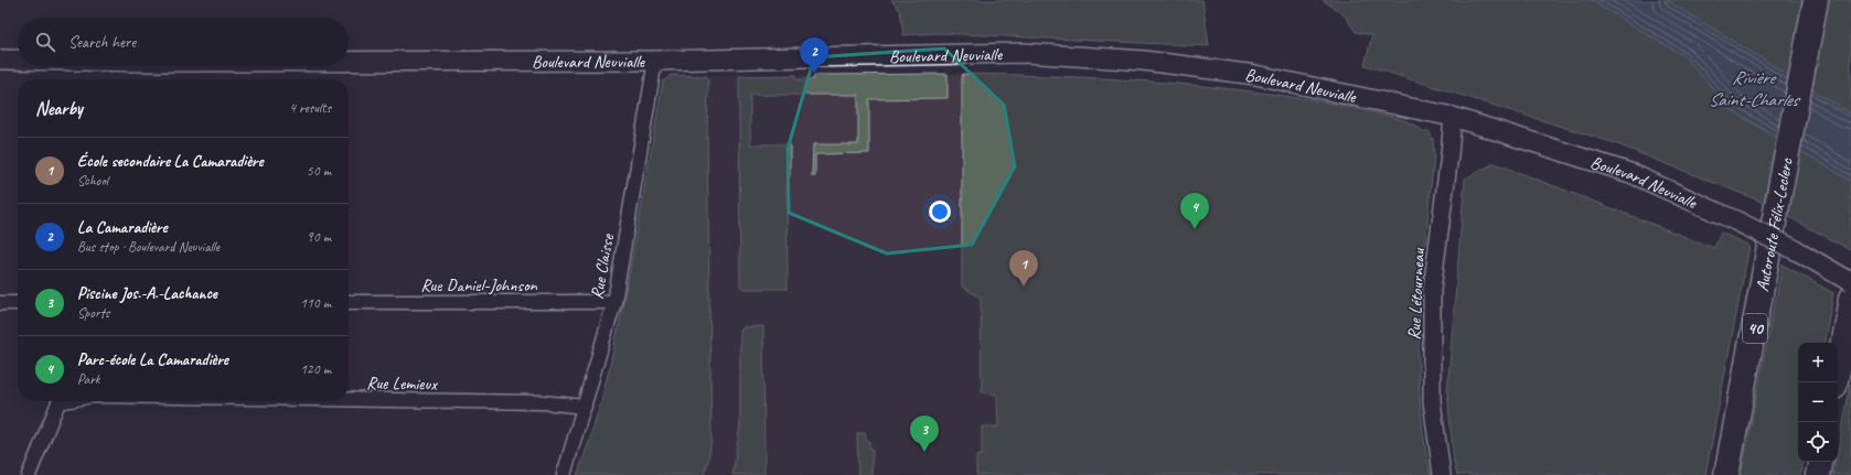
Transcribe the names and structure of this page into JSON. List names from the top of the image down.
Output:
{
  "streets": {
    "highway": ["Autoroute Félix-Leclerc", "40"],
    "main road": ["Boulevard Neuvialle"],
    "street": [
      "Rue Claisse",
      "Rue Daniel-Johnson",
      "Rue Létourneau",
      "Rue Lemieux"
    ]
  },
  "crossings": [
    ["Boulevard Neuvialle", "Rue Claisse"],
    ["Boulevard Neuvialle", "Rue Létourneau"],
    ["Rue Claisse", "Rue Daniel-Johnson"],
    ["Rue Claisse", "Rue Lemieux"]
  ],
  "water": ["Rivière Saint-Charles"],
  "page": {
    "search": "Search here",
    "pins": [
      "2",
      "4",
      "1",
      "3"
    ],
    "heading": ["Nearby", "4 results"],
    "list": [
      {
        "mark": "1",
        "name": "École secondaire La Camaradière",
        "note": "School",
        "value": "50 m"
      },
      {
        "mark": "2",
        "name": "La Camaradière",
        "note": "Bus stop · Boulevard Neuvialle",
        "value": "90 m"
      },
      {
        "mark": "3",
        "name": "Piscine Jos.-A.-Lachance",
        "note": "Sports",
        "value": "110 m"
      },
      {
        "mark": "4",
        "name": "Parc-école La Camaradière",
        "note": "Park",
        "value": "120 m"
      }
    ],
    "map_buttons": ["+", "−"]
  }
}
